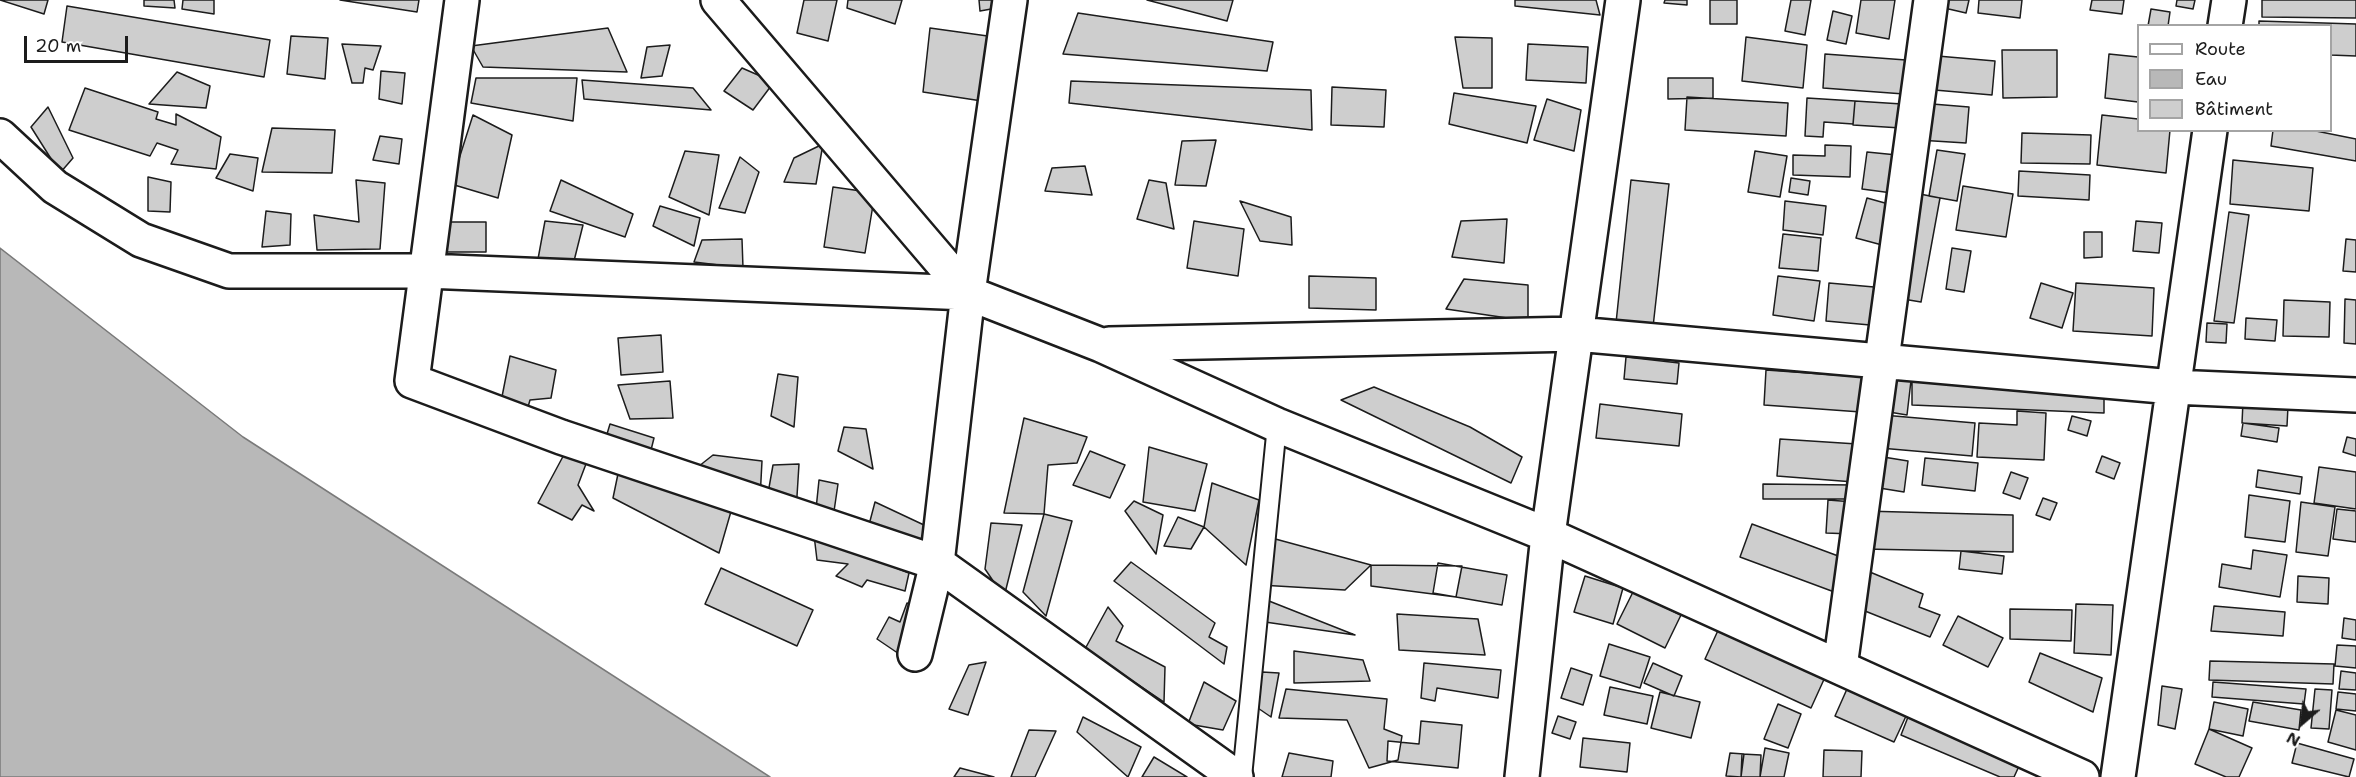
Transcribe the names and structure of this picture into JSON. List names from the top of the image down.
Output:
{
  "legend": ["Route", "Eau", "Bâtiment"],
  "scale_bar": "20 m",
  "north": "bottom left"
}
